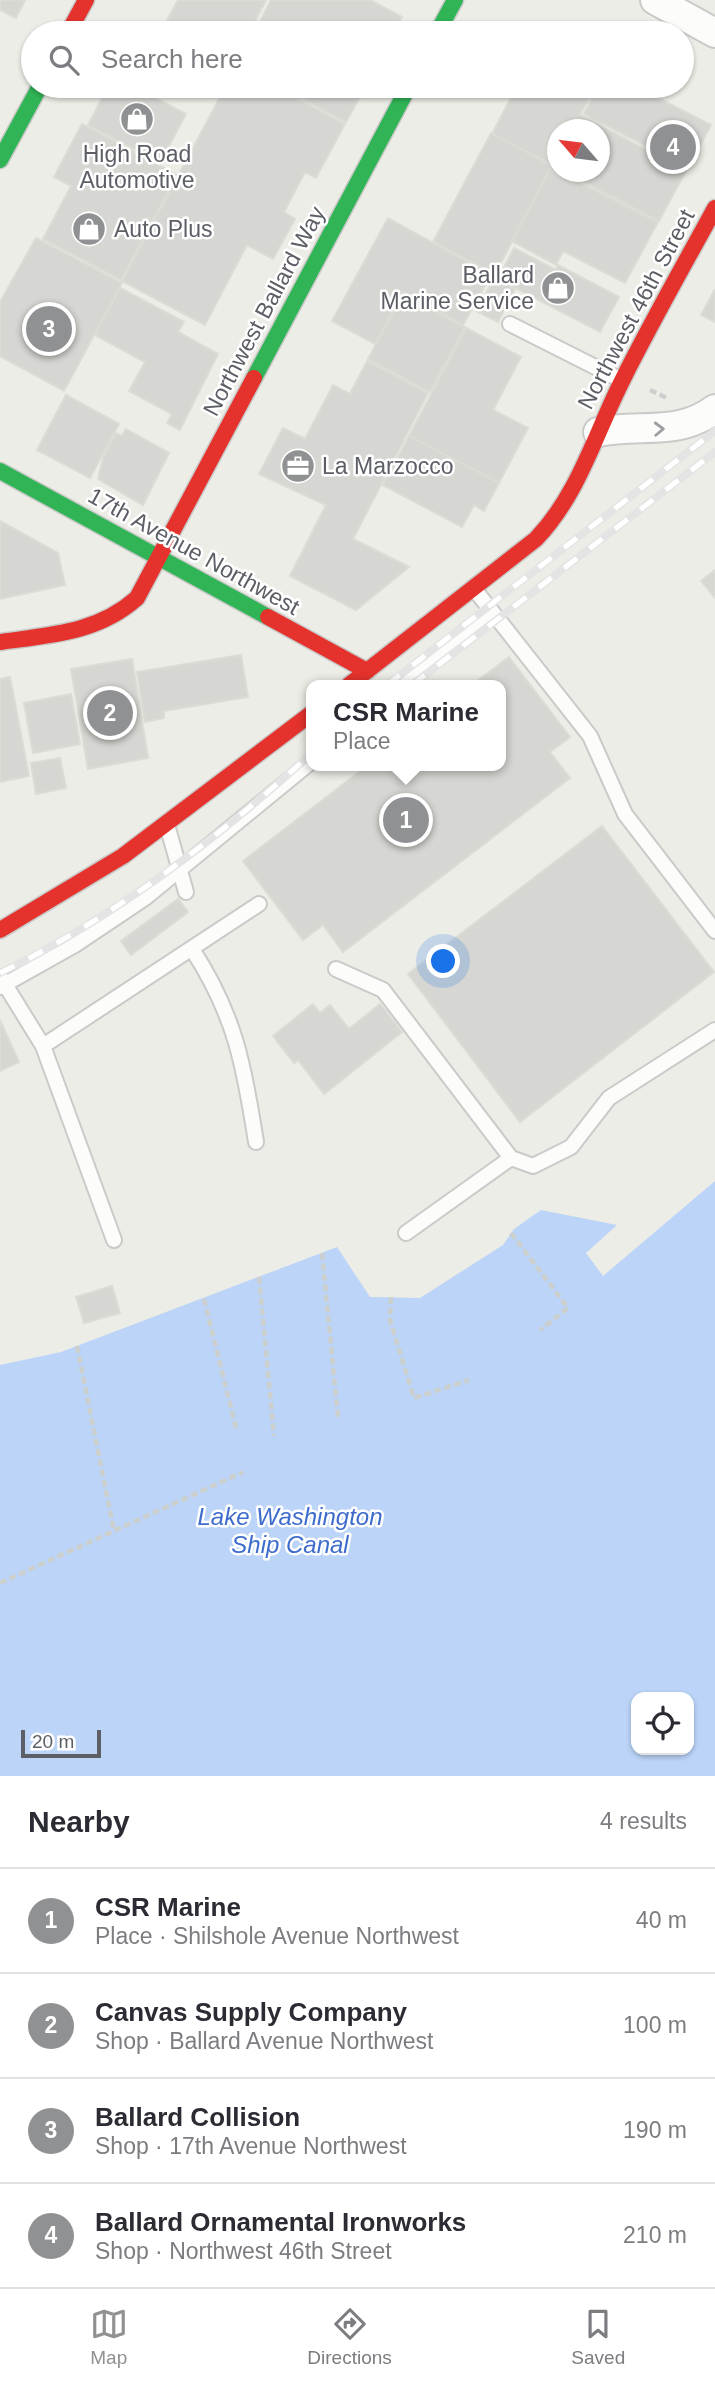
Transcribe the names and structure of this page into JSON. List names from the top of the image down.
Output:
{
  "streets": {
    "street": ["Northwest 46th Street", "Northwest Ballard Way", "17th Avenue Northwest"]
  },
  "crossings": [
    ["Northwest 46th Street", "17th Avenue Northwest"],
    ["Northwest Ballard Way", "17th Avenue Northwest"]
  ],
  "water": ["Lake Washington Ship Canal"],
  "places": {
    "shop": ["High Road Automotive", "Auto Plus", "Ballard Marine Service"],
    "office": ["La Marzocco"]
  },
  "scale_bar": "20 m",
  "north": "top left",
  "page": {
    "search": "Search here",
    "pins": [
      "4",
      "3",
      "2",
      "1"
    ],
    "popup": ["CSR Marine", "Place"],
    "scale": "20 m",
    "heading": ["Nearby", "4 results"],
    "list": [
      {
        "mark": "1",
        "name": "CSR Marine",
        "note": "Place · Shilshole Avenue Northwest",
        "value": "40 m"
      },
      {
        "mark": "2",
        "name": "Canvas Supply Company",
        "note": "Shop · Ballard Avenue Northwest",
        "value": "100 m"
      },
      {
        "mark": "3",
        "name": "Ballard Collision",
        "note": "Shop · 17th Avenue Northwest",
        "value": "190 m"
      },
      {
        "mark": "4",
        "name": "Ballard Ornamental Ironworks",
        "note": "Shop · Northwest 46th Street",
        "value": "210 m"
      }
    ],
    "nav": ["Map", "Directions", "Saved"]
  }
}
